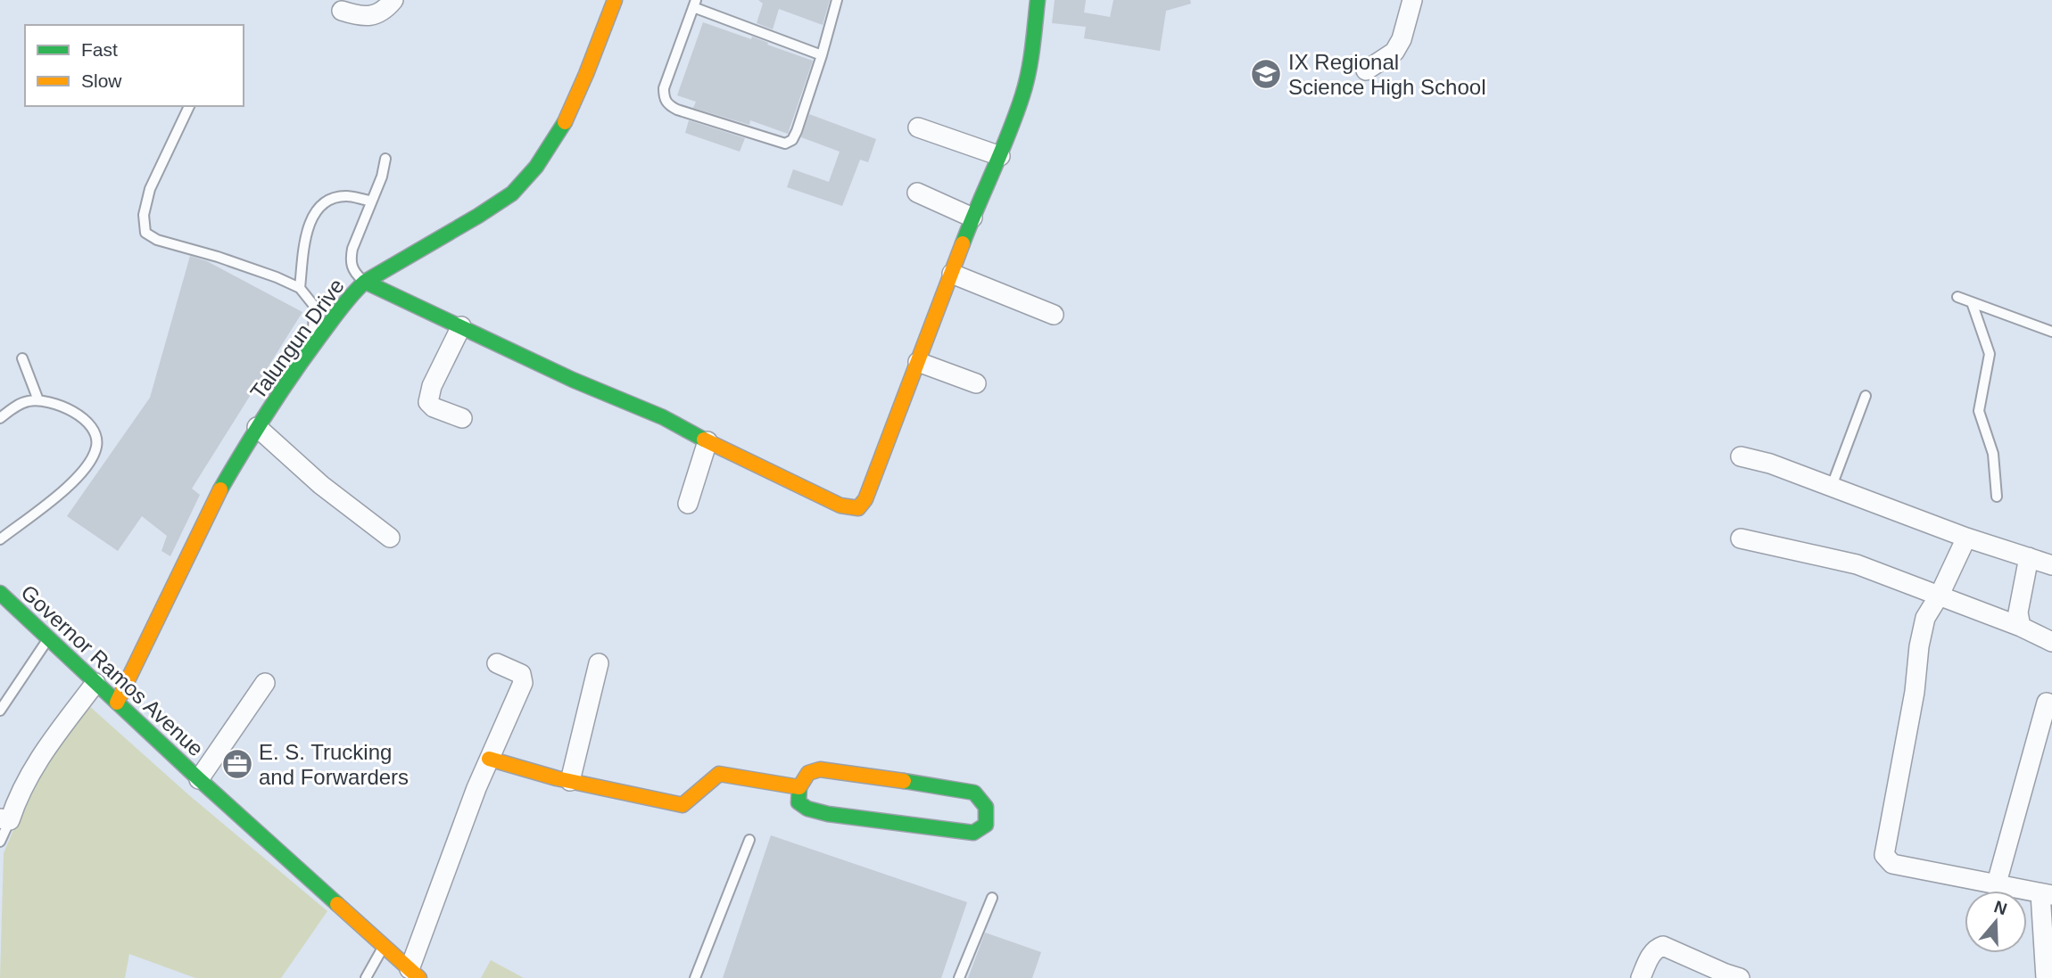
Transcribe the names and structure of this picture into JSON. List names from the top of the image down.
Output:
{
  "streets": {
    "street": ["Talungun Drive", "Governor Ramos Avenue"]
  },
  "crossings": [
    ["Talungun Drive", "Governor Ramos Avenue"]
  ],
  "places": {
    "school or university": ["IX Regional Science High School"],
    "office": ["E. S. Trucking and Forwarders"]
  },
  "legend": ["Fast", "Slow"],
  "north": "top"
}
